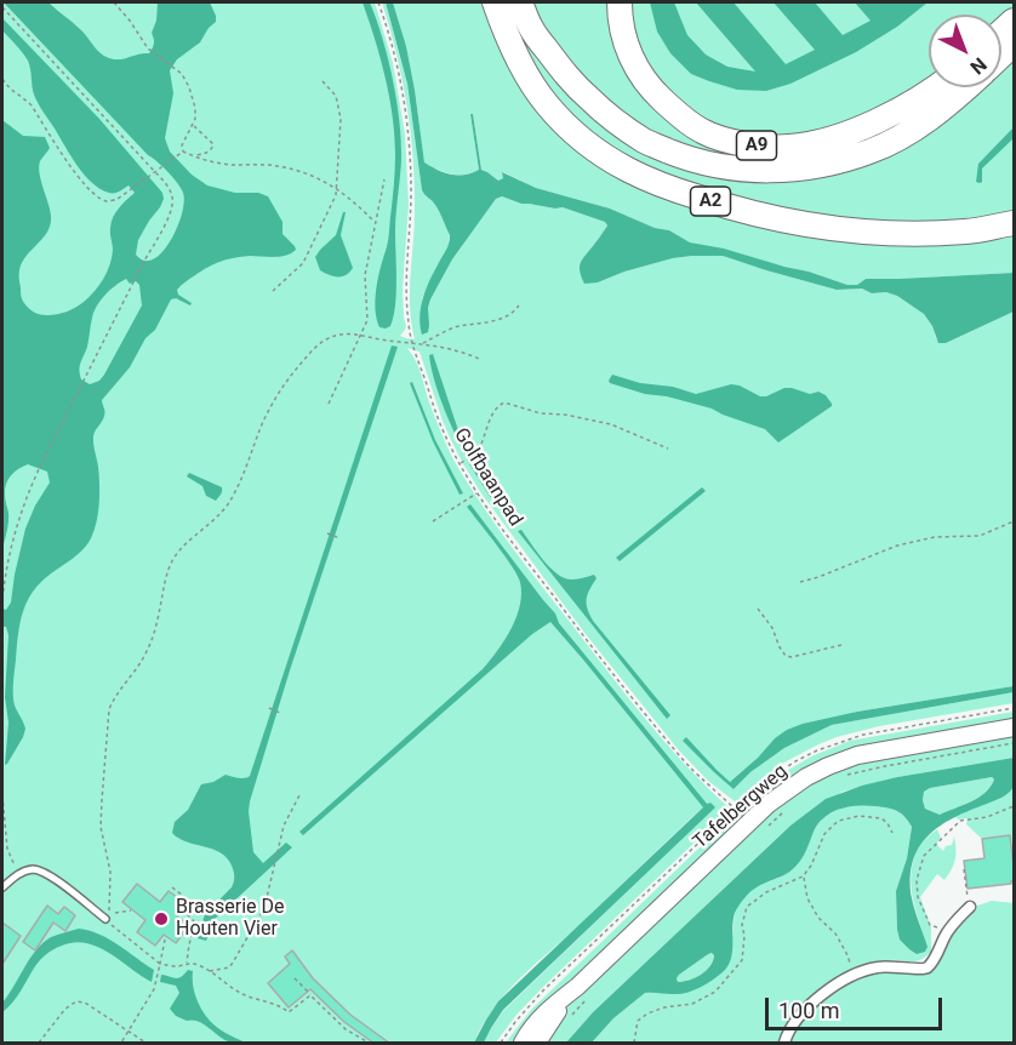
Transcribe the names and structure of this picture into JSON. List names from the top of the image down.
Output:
{
  "streets": {
    "highway": ["A9", "A2"],
    "street": ["Tafelbergweg"],
    "path": ["Golfbaanpad"]
  },
  "places": ["Brasserie De Houten Vier"],
  "scale_bar": "100 m",
  "north": "bottom right"
}
